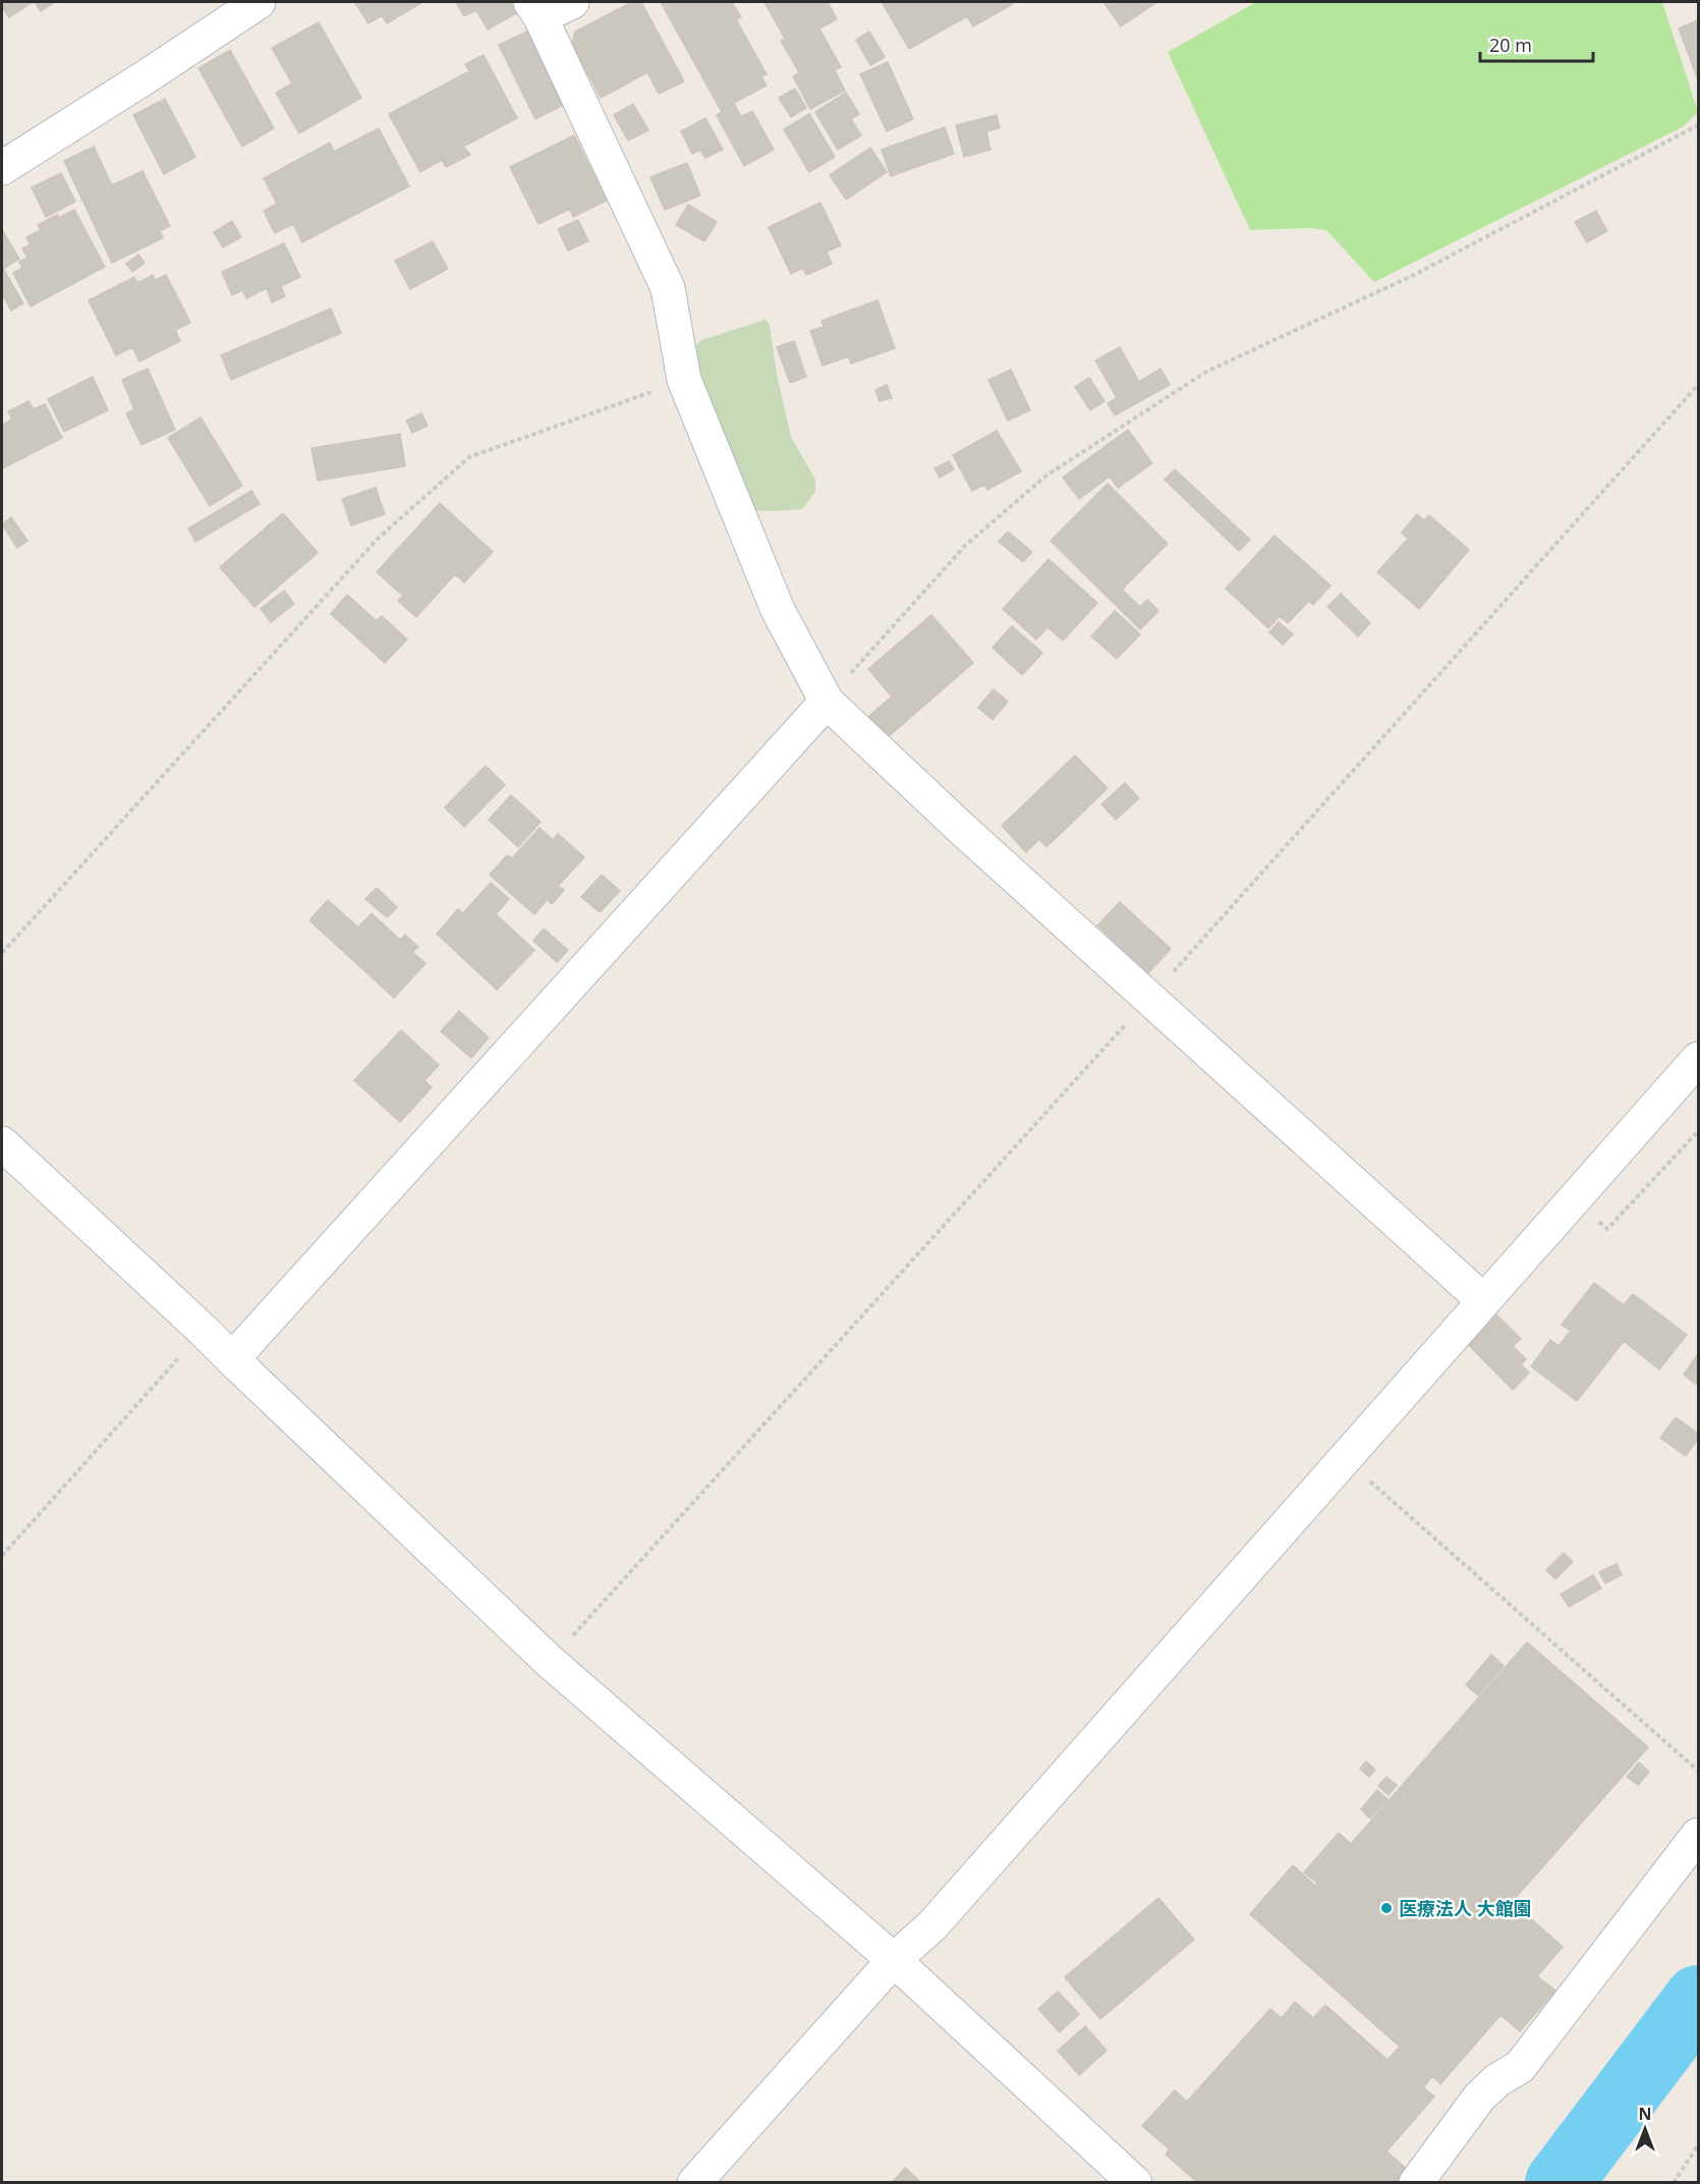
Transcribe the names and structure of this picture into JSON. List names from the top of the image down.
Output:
{
  "places": ["医療法人 大館園"],
  "scale_bar": "20 m",
  "north": "top"
}
